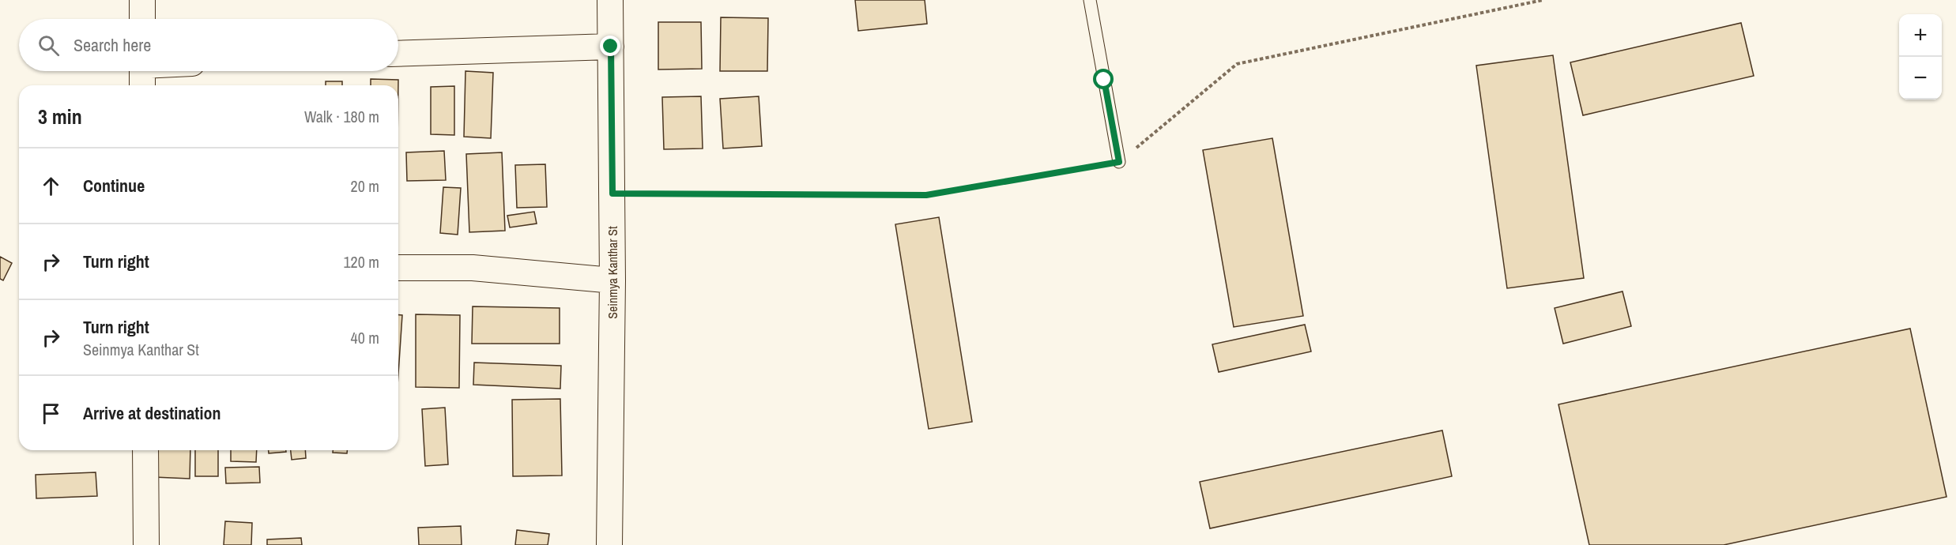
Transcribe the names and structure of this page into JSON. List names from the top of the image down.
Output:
{
  "streets": {
    "street": ["Seinmya Kanthar St"]
  },
  "page": {
    "map_buttons": ["+", "−"],
    "search": "Search here",
    "heading": ["3 min", "Walk · 180 m"],
    "list": [
      ["Continue", "20 m"],
      ["Turn right", "120 m"],
      ["Turn right", "Seinmya Kanthar St", "40 m"],
      "Arrive at destination"
    ]
  }
}
